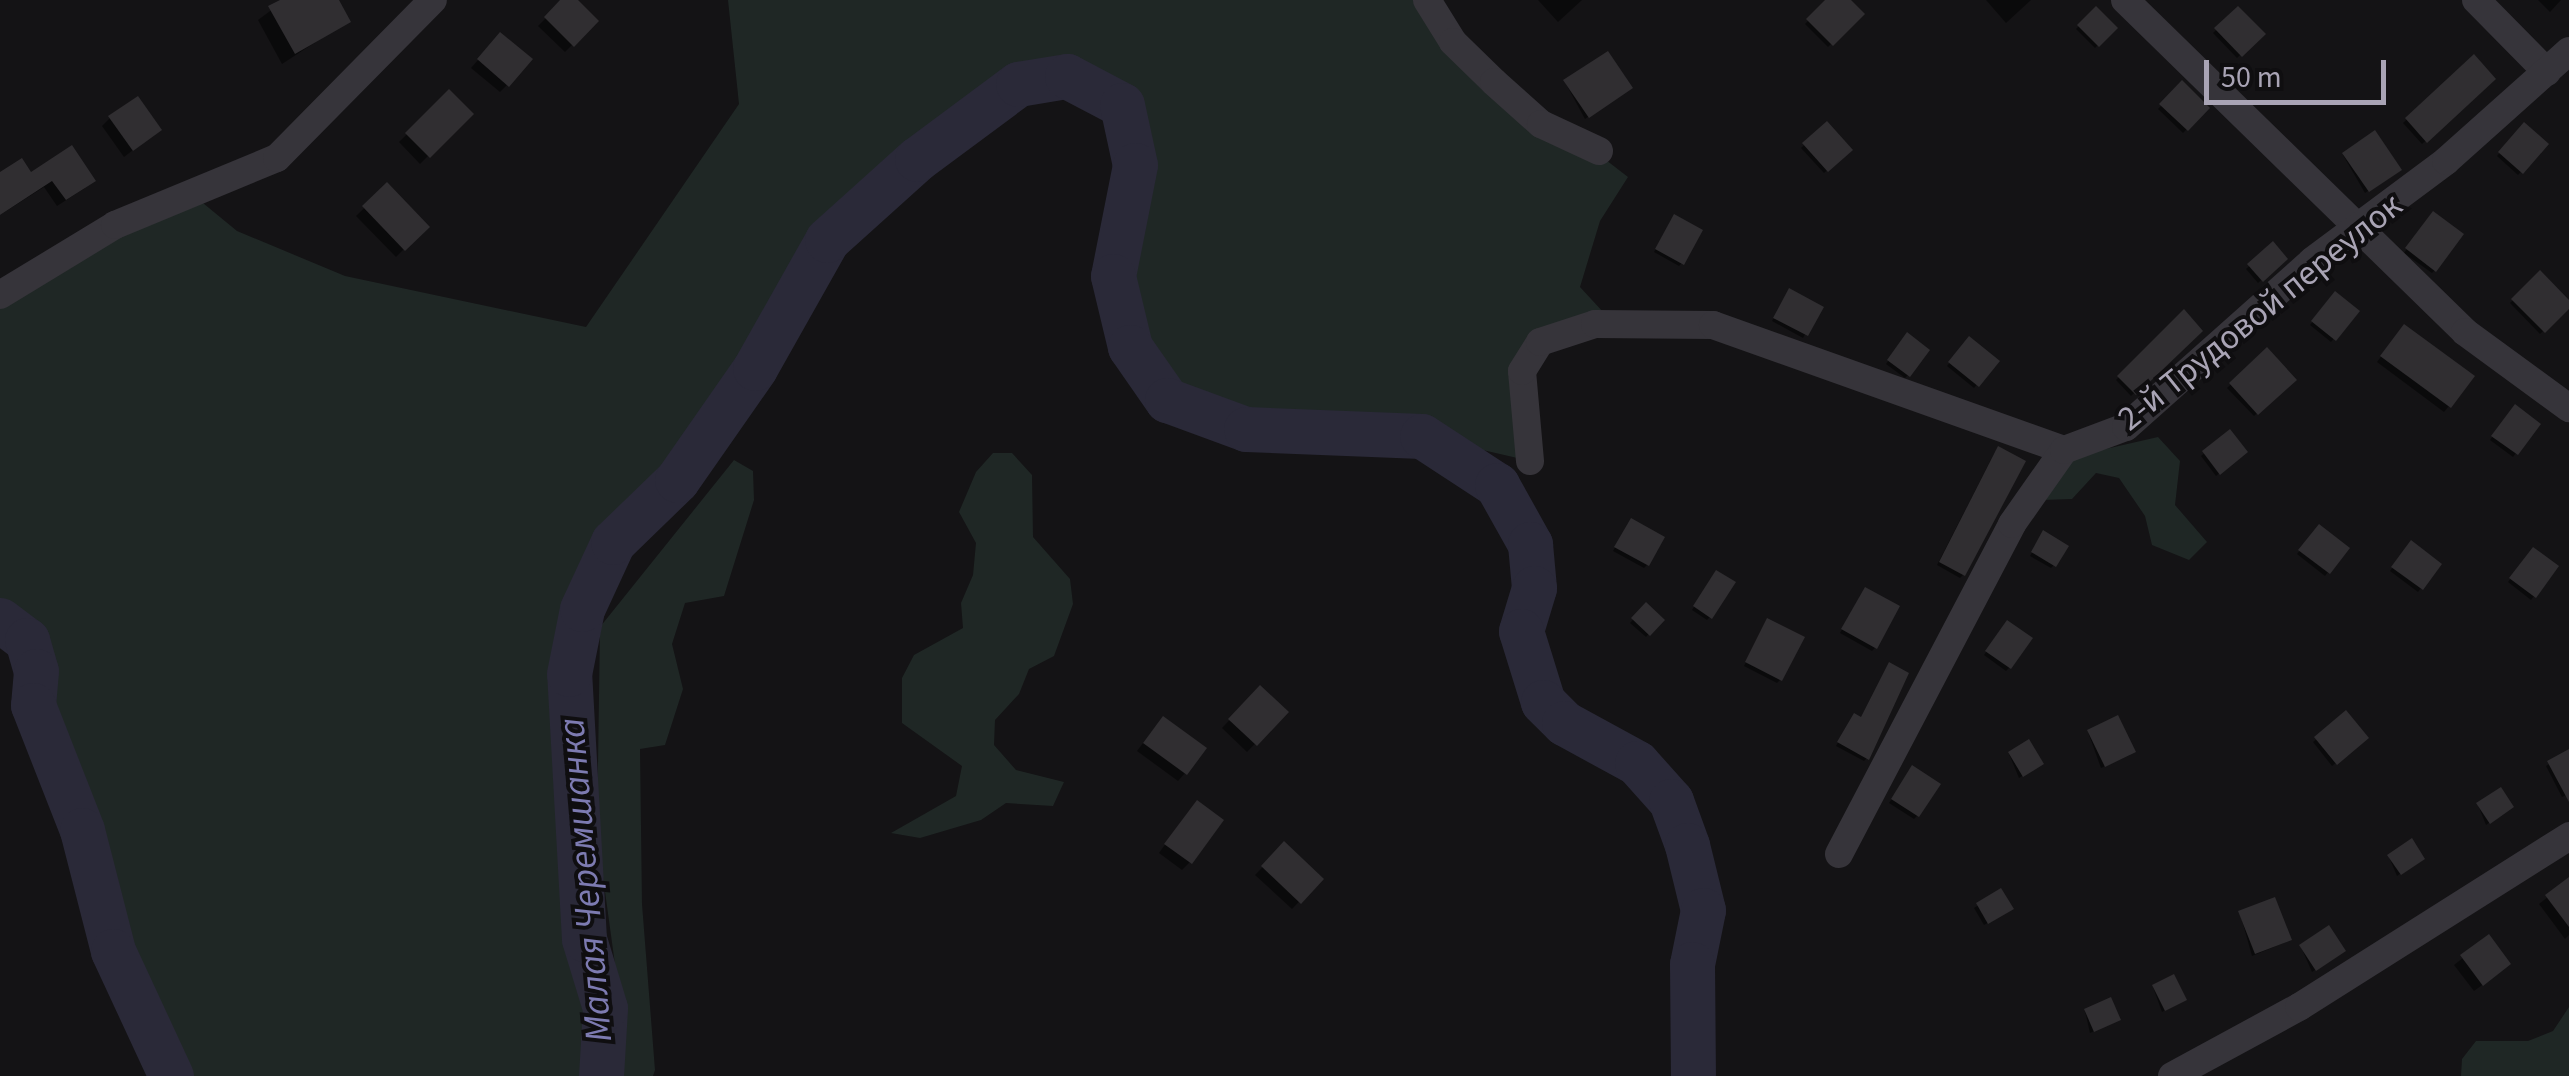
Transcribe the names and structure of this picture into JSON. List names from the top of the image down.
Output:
{
  "streets": {
    "street": ["2-й Трудовой переулок"]
  },
  "water": ["Малая Черемшанка"],
  "scale_bar": "50 m"
}
